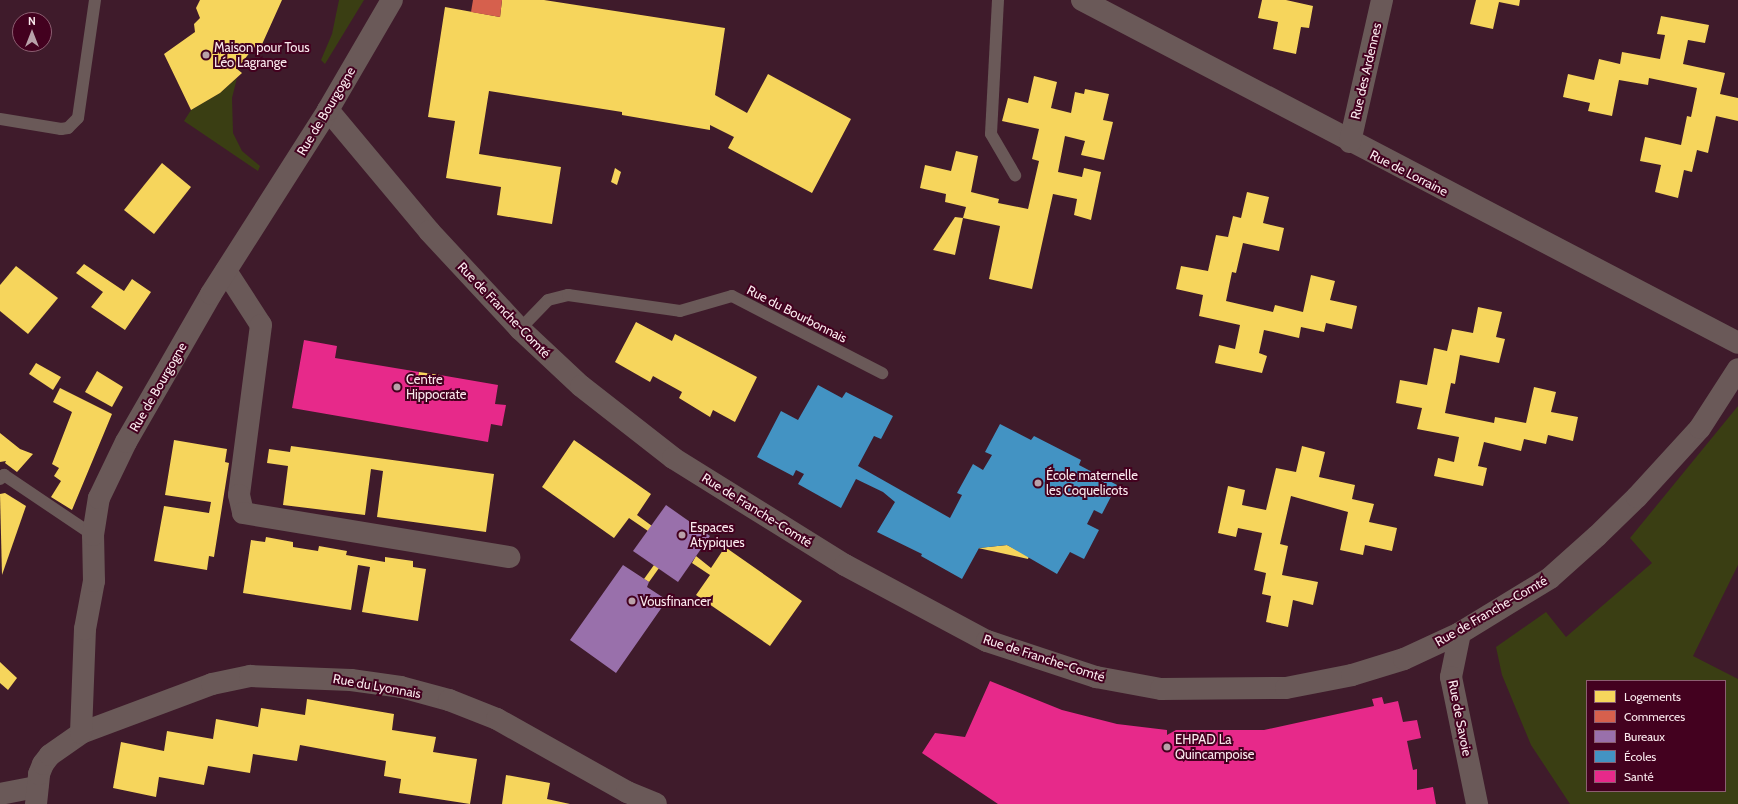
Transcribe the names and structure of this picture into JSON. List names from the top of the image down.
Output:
{
  "streets": {
    "street": [
      "Rue des Ardennes",
      "Rue de Bourgogne",
      "Rue de Lorraine",
      "Rue de Franche-Comté",
      "Rue du Lyonnais",
      "Rue de Savoie"
    ],
    "lane": ["Rue du Bourbonnais"]
  },
  "crossings": [
    ["Rue des Ardennes", "Rue de Lorraine"],
    ["Rue de Bourgogne", "Rue de Franche-Comté"],
    ["Rue de Bourgogne", "Rue du Lyonnais"],
    ["Rue de Franche-Comté", "Rue du Bourbonnais"],
    ["Rue de Franche-Comté", "Rue de Savoie"]
  ],
  "places": [
    "Maison pour Tous Léo Lagrange",
    "Centre Hippocrate",
    "École maternelle les Coquelicots",
    "Espaces Atypiques",
    "Vousfinancer",
    "EHPAD La Quincampoise"
  ],
  "legend": [
    "Logements",
    "Commerces",
    "Bureaux",
    "Écoles",
    "Santé"
  ],
  "north": "top"
}
